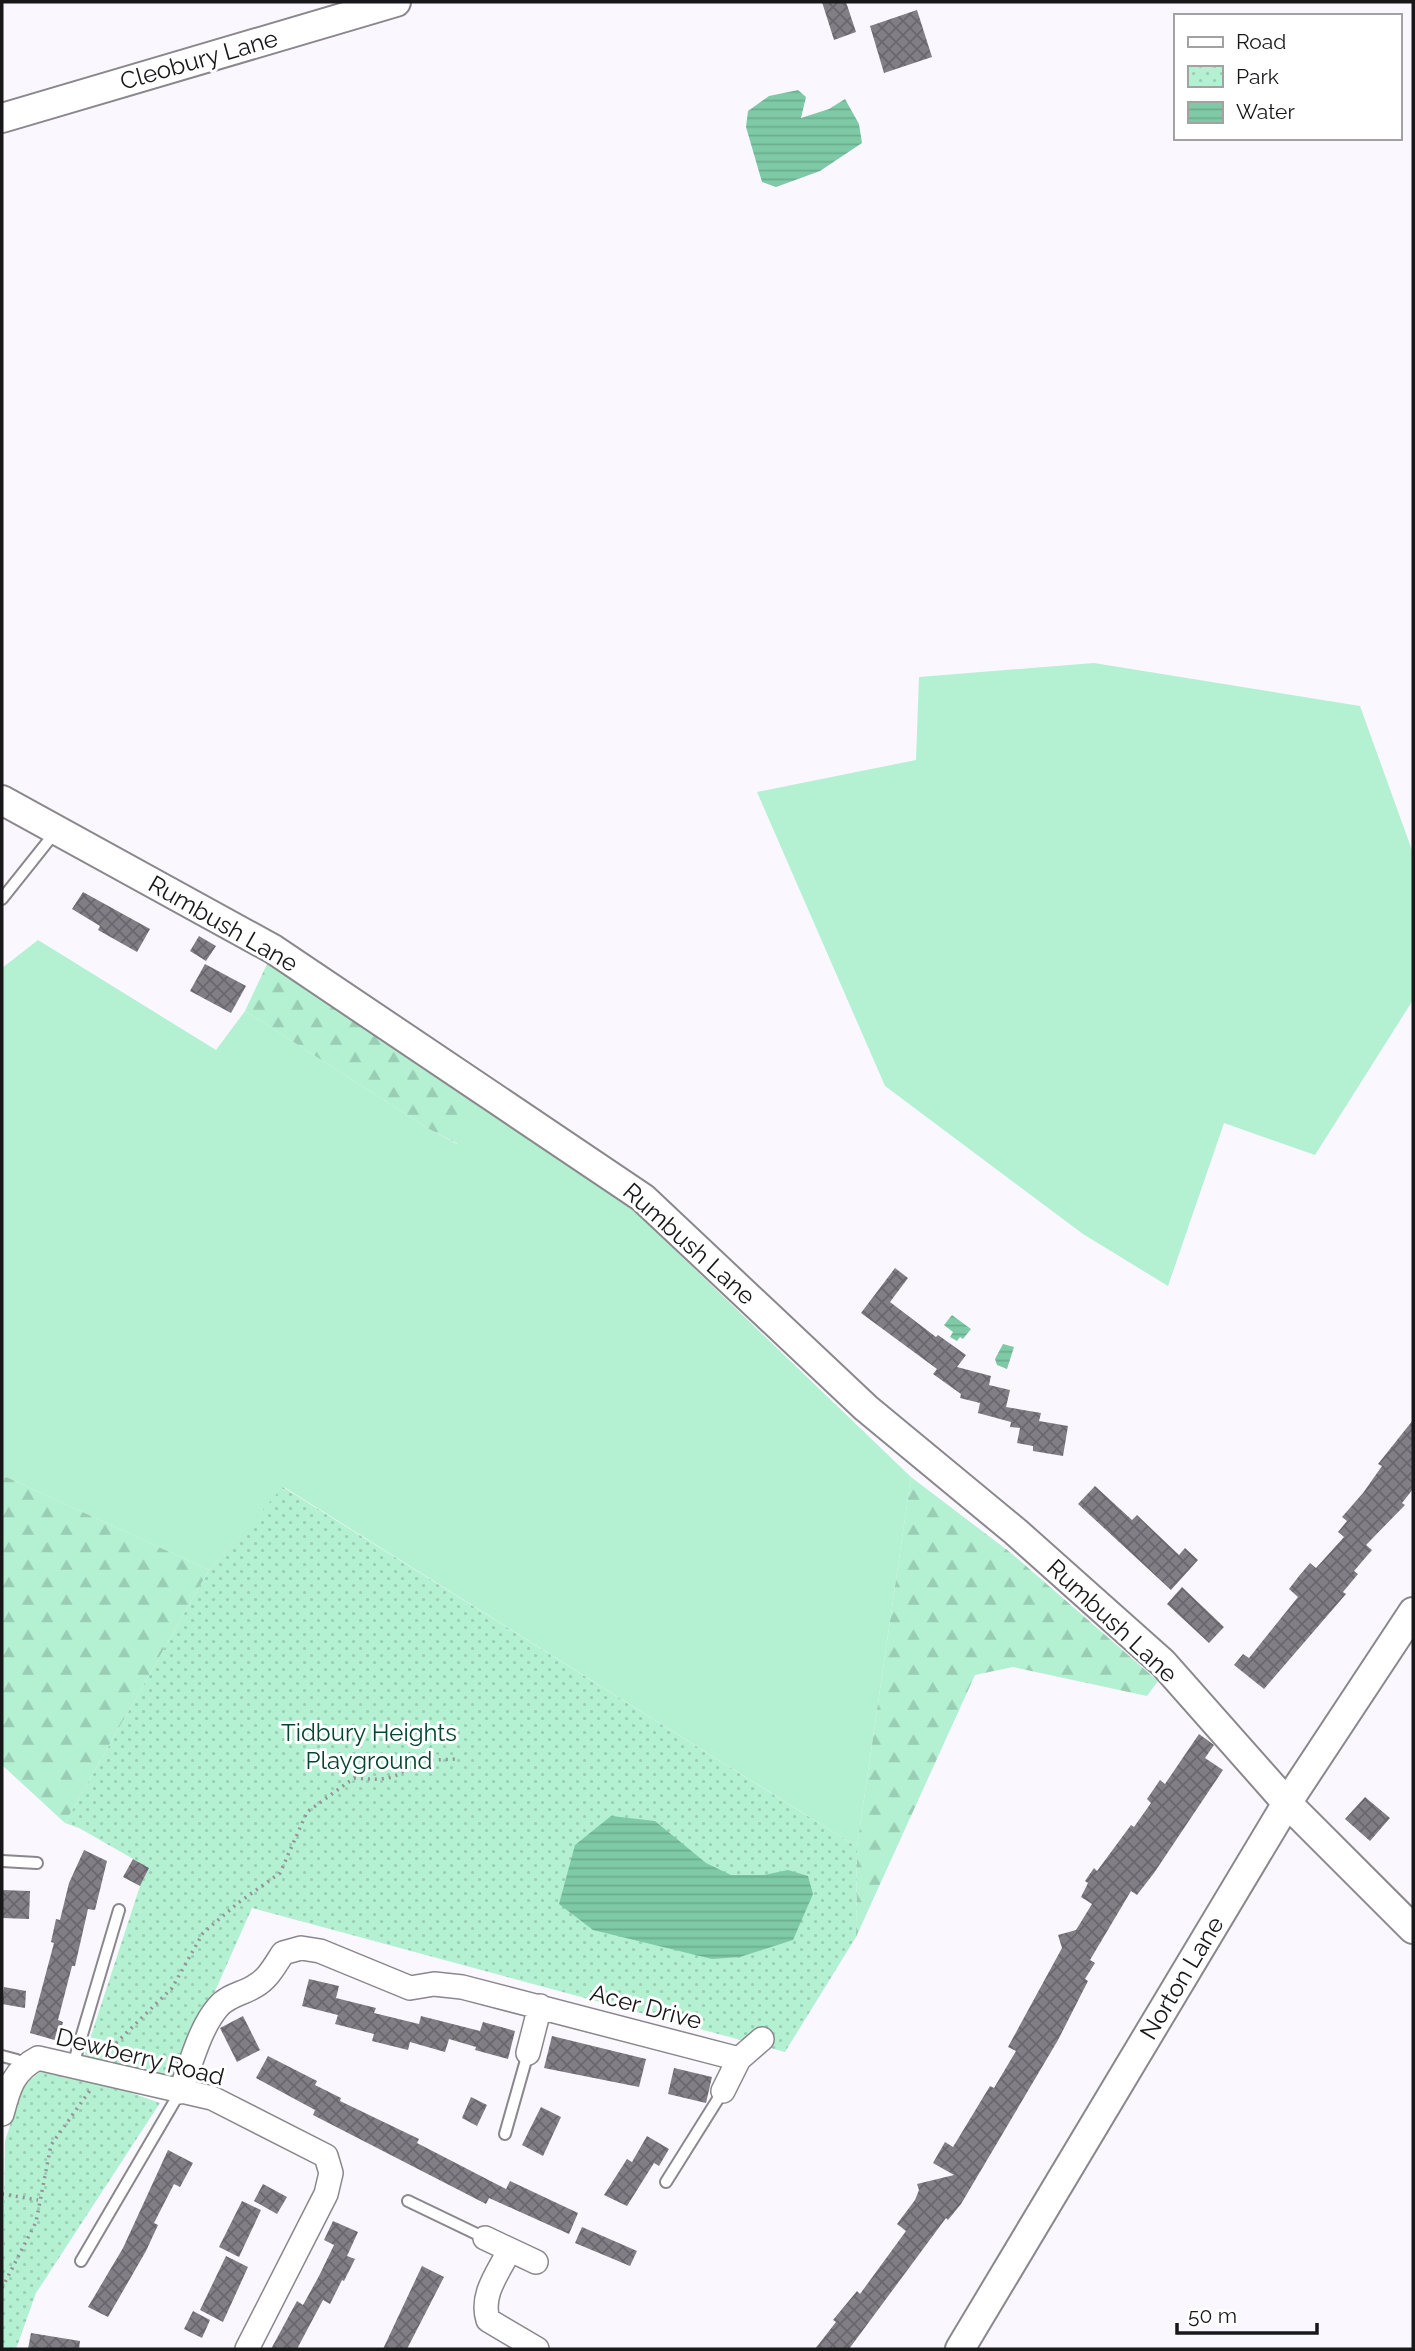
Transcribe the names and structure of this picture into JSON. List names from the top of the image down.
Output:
{
  "streets": {
    "street": [
      "Cleobury Lane",
      "Rumbush Lane",
      "Norton Lane",
      "Acer Drive",
      "Dewberry Road"
    ]
  },
  "crossings": [
    ["Rumbush Lane", "Norton Lane"],
    ["Acer Drive", "Dewberry Road"]
  ],
  "parks": ["Tidbury Heights Playground"],
  "legend": ["Road", "Park", "Water"],
  "scale_bar": "50 m"
}
